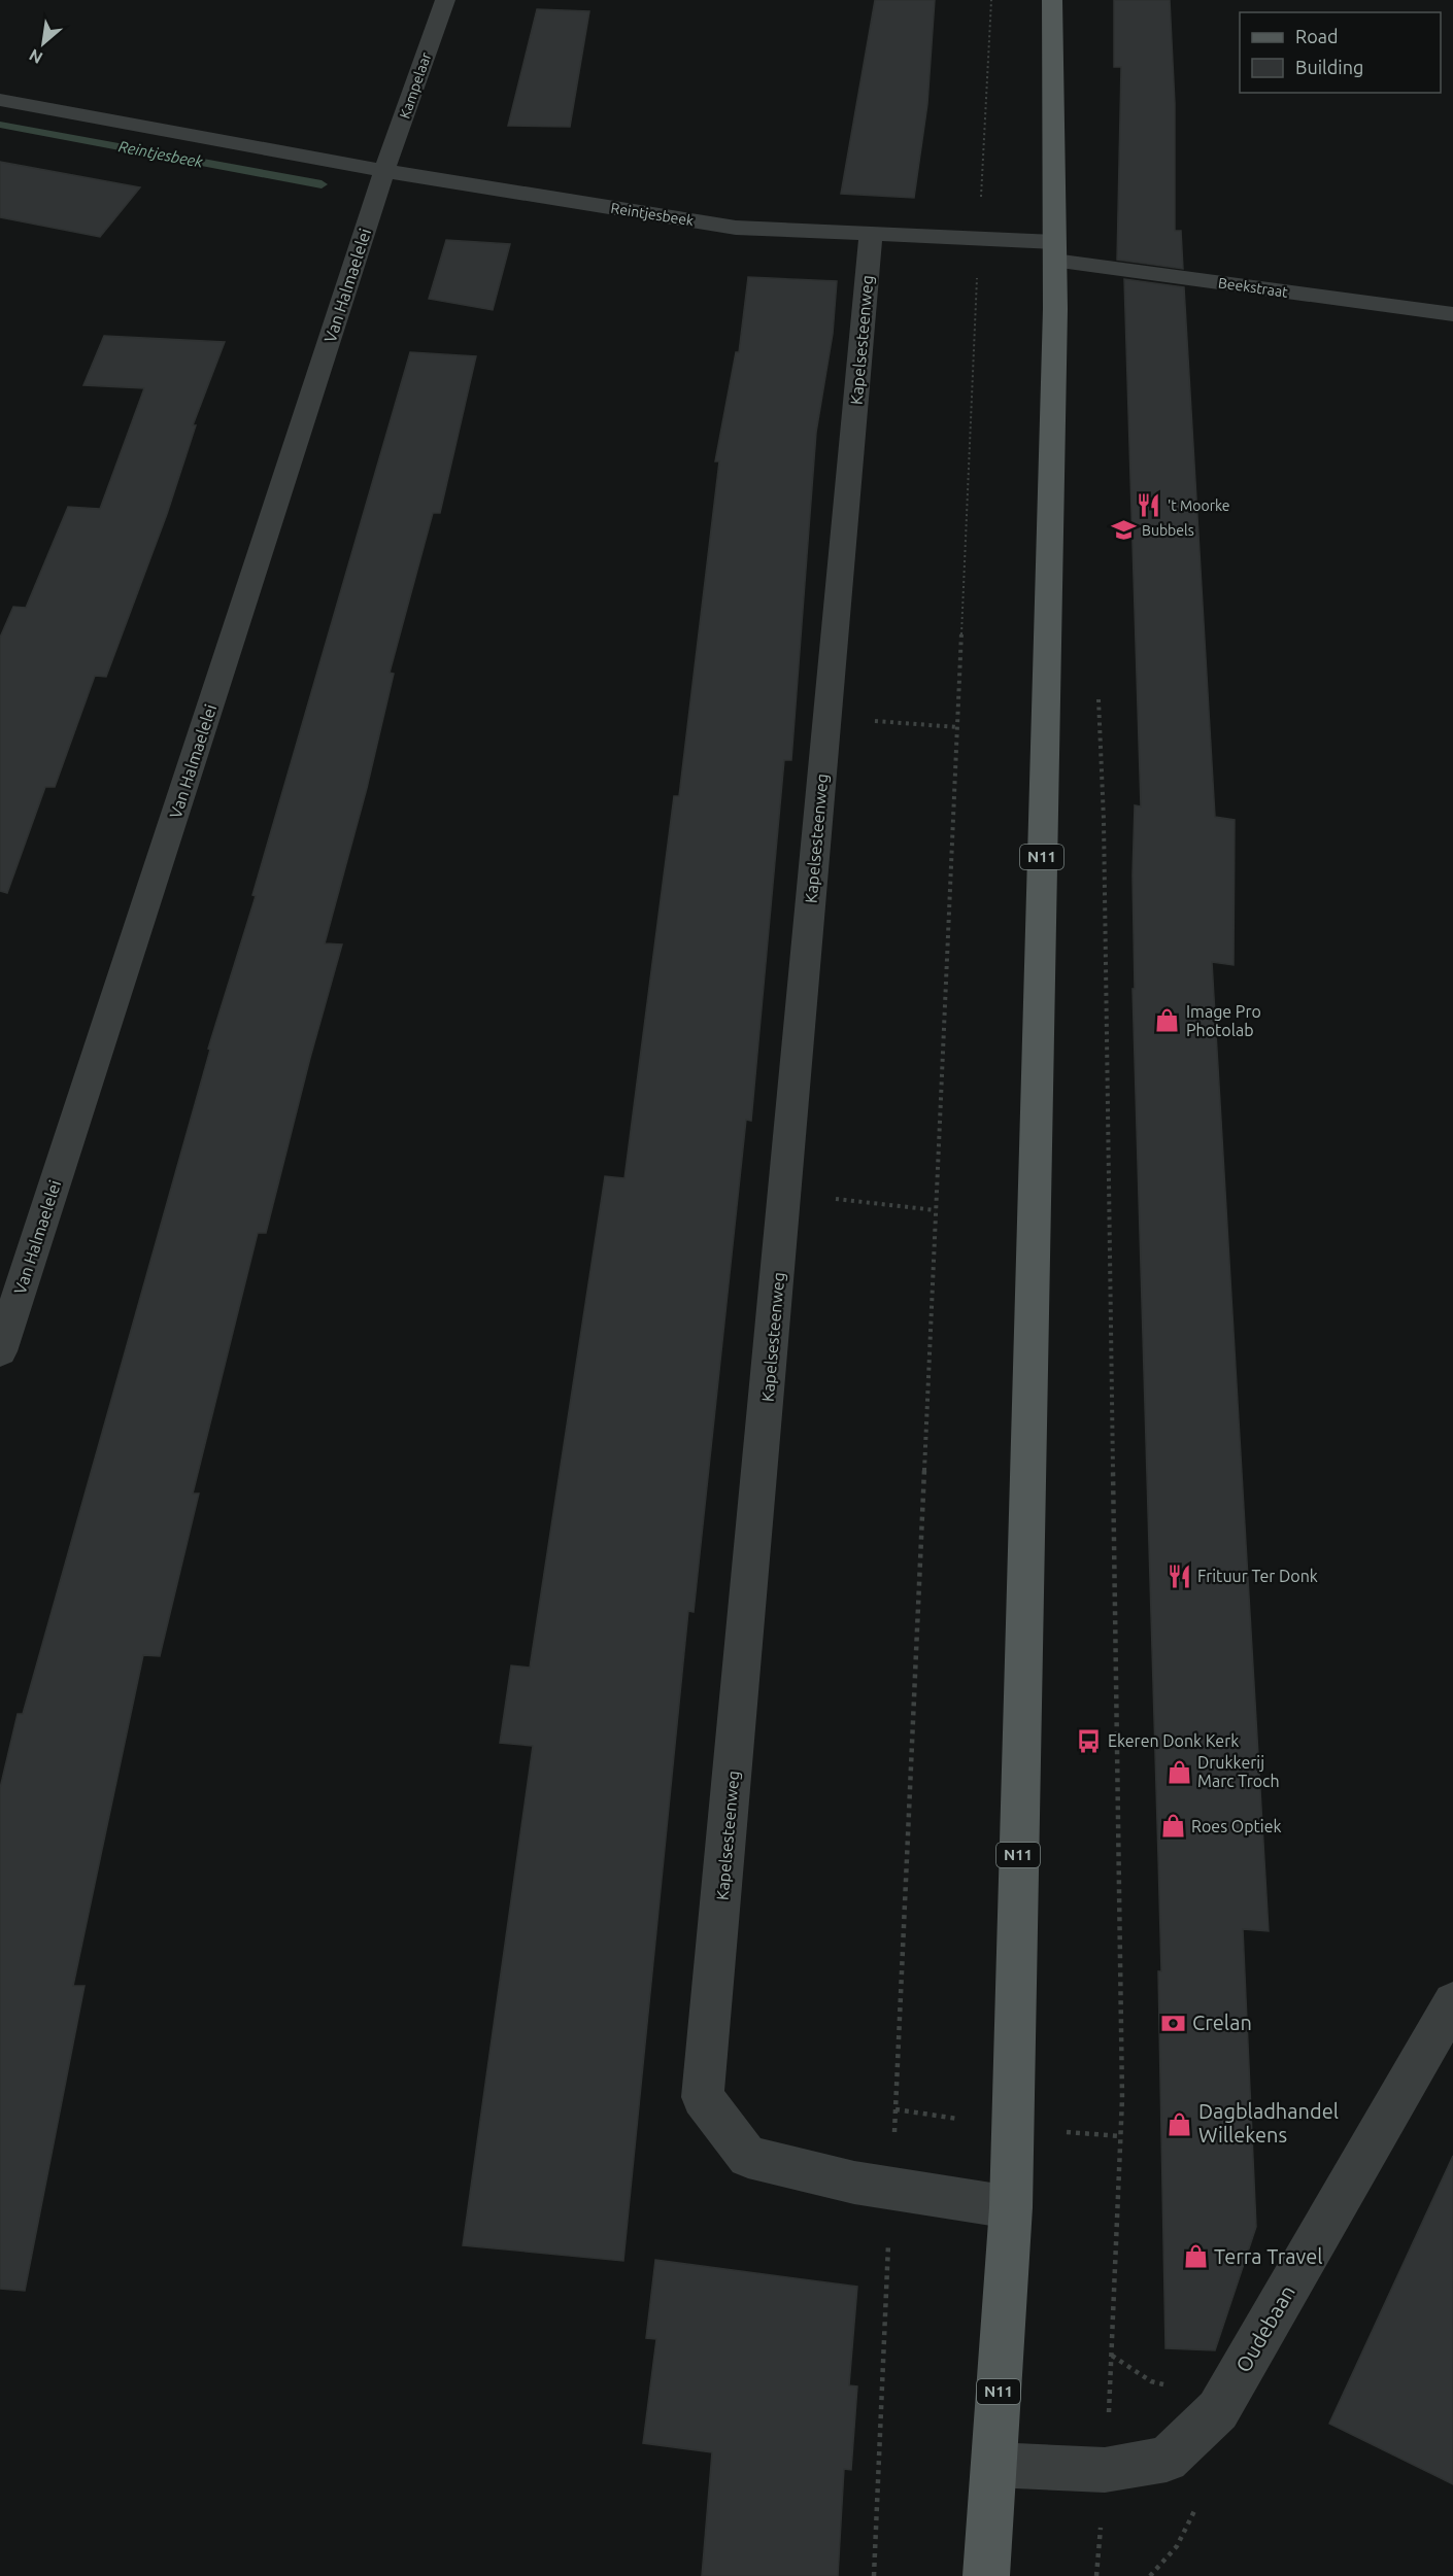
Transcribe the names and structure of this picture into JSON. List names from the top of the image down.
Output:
{
  "streets": {
    "main road": ["N11"],
    "street": [
      "Kampelaar",
      "Reintjesbeek",
      "Van Halmaelelei",
      "Beekstraat",
      "Kapelsesteenweg",
      "Oudebaan"
    ]
  },
  "crossings": [
    ["Kampelaar", "Reintjesbeek"],
    ["Kampelaar", "Van Halmaelelei"],
    ["Reintjesbeek", "Van Halmaelelei"],
    ["Reintjesbeek", "Beekstraat"],
    ["Reintjesbeek", "Kapelsesteenweg"],
    ["Reintjesbeek", "N11"],
    ["Beekstraat", "N11"],
    ["Kapelsesteenweg", "N11"],
    ["N11", "Oudebaan"]
  ],
  "water": ["Reintjesbeek"],
  "places": {
    "restaurant": ["'t Moorke", "Frituur Ter Donk"],
    "school or university": ["Bubbels"],
    "shop": [
      "Image Pro Photolab",
      "Drukkerij Marc Troch",
      "Roes Optiek",
      "Dagbladhandel Willekens",
      "Terra Travel"
    ],
    "bus stop": ["Ekeren Donk Kerk"],
    "bank": ["Crelan"]
  },
  "legend": ["Road", "Building"],
  "north": "bottom left"
}
